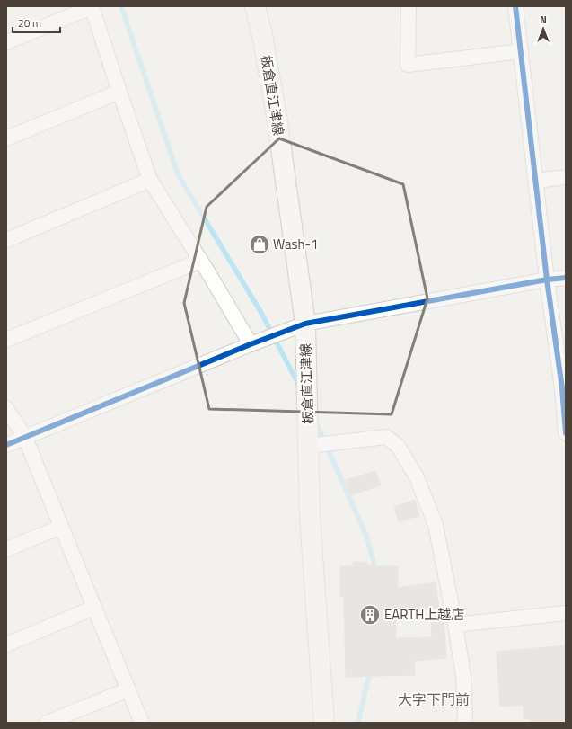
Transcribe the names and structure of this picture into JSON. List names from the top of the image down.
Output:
{
  "streets": {
    "main road": ["板倉直江津線"]
  },
  "districts": ["大字下門前"],
  "places": {
    "shop": ["Wash-1"],
    "building": ["EARTH上越店"]
  },
  "scale_bar": "20 m",
  "north": "top"
}
